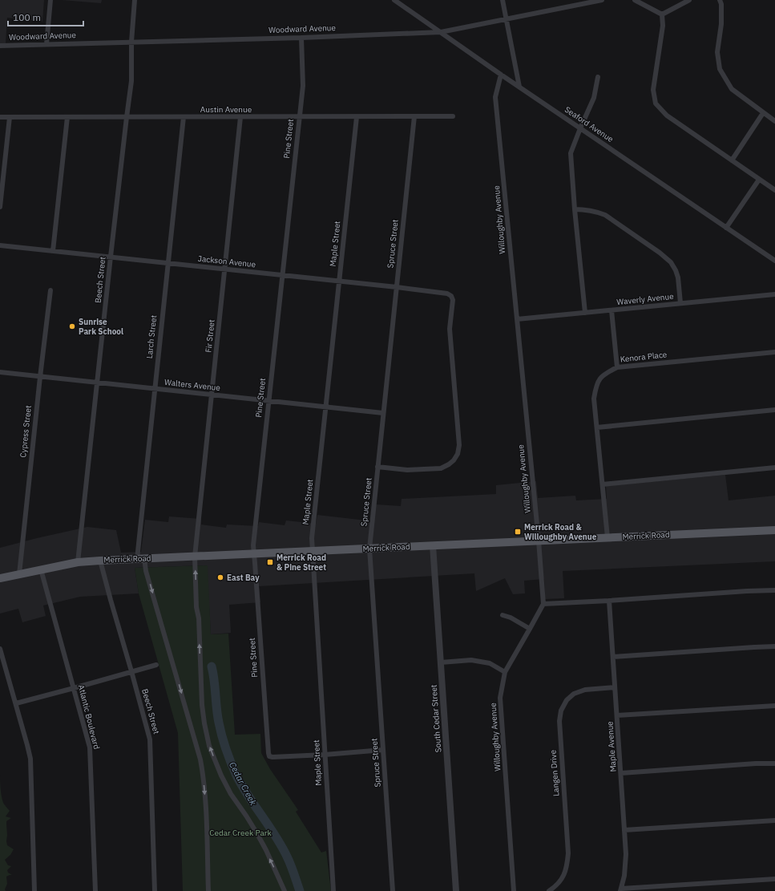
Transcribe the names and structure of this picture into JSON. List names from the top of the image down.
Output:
{
  "streets": {
    "main road": ["Merrick Road"],
    "street": [
      "Woodward Avenue",
      "Austin Avenue",
      "Seaford Avenue",
      "Pine Street",
      "Willoughby Avenue",
      "Maple Street",
      "Spruce Street",
      "Jackson Avenue",
      "Beech Street",
      "Waverly Avenue",
      "Fir Street",
      "Larch Street",
      "Kenora Place",
      "Walters Avenue",
      "Cypress Street",
      "Atlantic Boulevard",
      "South Cedar Street",
      "Maple Avenue",
      "Langen Drive"
    ]
  },
  "crossings": [
    ["Woodward Avenue", "Seaford Avenue"],
    ["Woodward Avenue", "Pine Street"],
    ["Woodward Avenue", "Beech Street"],
    ["Austin Avenue", "Pine Street"],
    ["Austin Avenue", "Maple Street"],
    ["Austin Avenue", "Spruce Street"],
    ["Austin Avenue", "Beech Street"],
    ["Austin Avenue", "Fir Street"],
    ["Austin Avenue", "Larch Street"],
    ["Seaford Avenue", "Willoughby Avenue"],
    ["Pine Street", "Maple Street"],
    ["Pine Street", "Jackson Avenue"],
    ["Pine Street", "Walters Avenue"],
    ["Pine Street", "Merrick Road"],
    ["Willoughby Avenue", "Waverly Avenue"],
    ["Willoughby Avenue", "Merrick Road"],
    ["Maple Street", "Jackson Avenue"],
    ["Maple Street", "Walters Avenue"],
    ["Maple Street", "Merrick Road"],
    ["Spruce Street", "Jackson Avenue"],
    ["Spruce Street", "Walters Avenue"],
    ["Spruce Street", "Merrick Road"],
    ["Jackson Avenue", "Beech Street"],
    ["Jackson Avenue", "Fir Street"],
    ["Jackson Avenue", "Larch Street"],
    ["Beech Street", "Walters Avenue"],
    ["Beech Street", "Merrick Road"],
    ["Fir Street", "Walters Avenue"],
    ["Fir Street", "Merrick Road"],
    ["Larch Street", "Walters Avenue"],
    ["Larch Street", "Merrick Road"],
    ["Kenora Place", "Merrick Road"],
    ["Walters Avenue", "Cypress Street"],
    ["Cypress Street", "Merrick Road"],
    ["Merrick Road", "Atlantic Boulevard"],
    ["Merrick Road", "South Cedar Street"],
    ["Maple Avenue", "Langen Drive"]
  ],
  "one_way": ["Fir Street", "Larch Street"],
  "water": ["Cedar Creek"],
  "parks": ["Cedar Creek Park"],
  "places": {
    "other": ["Sunrise Park School", "East Bay"],
    "transit": ["Merrick Road & Willoughby Avenue", "Merrick Road & Pine Street"]
  },
  "scale_bar": "100 m"
}
